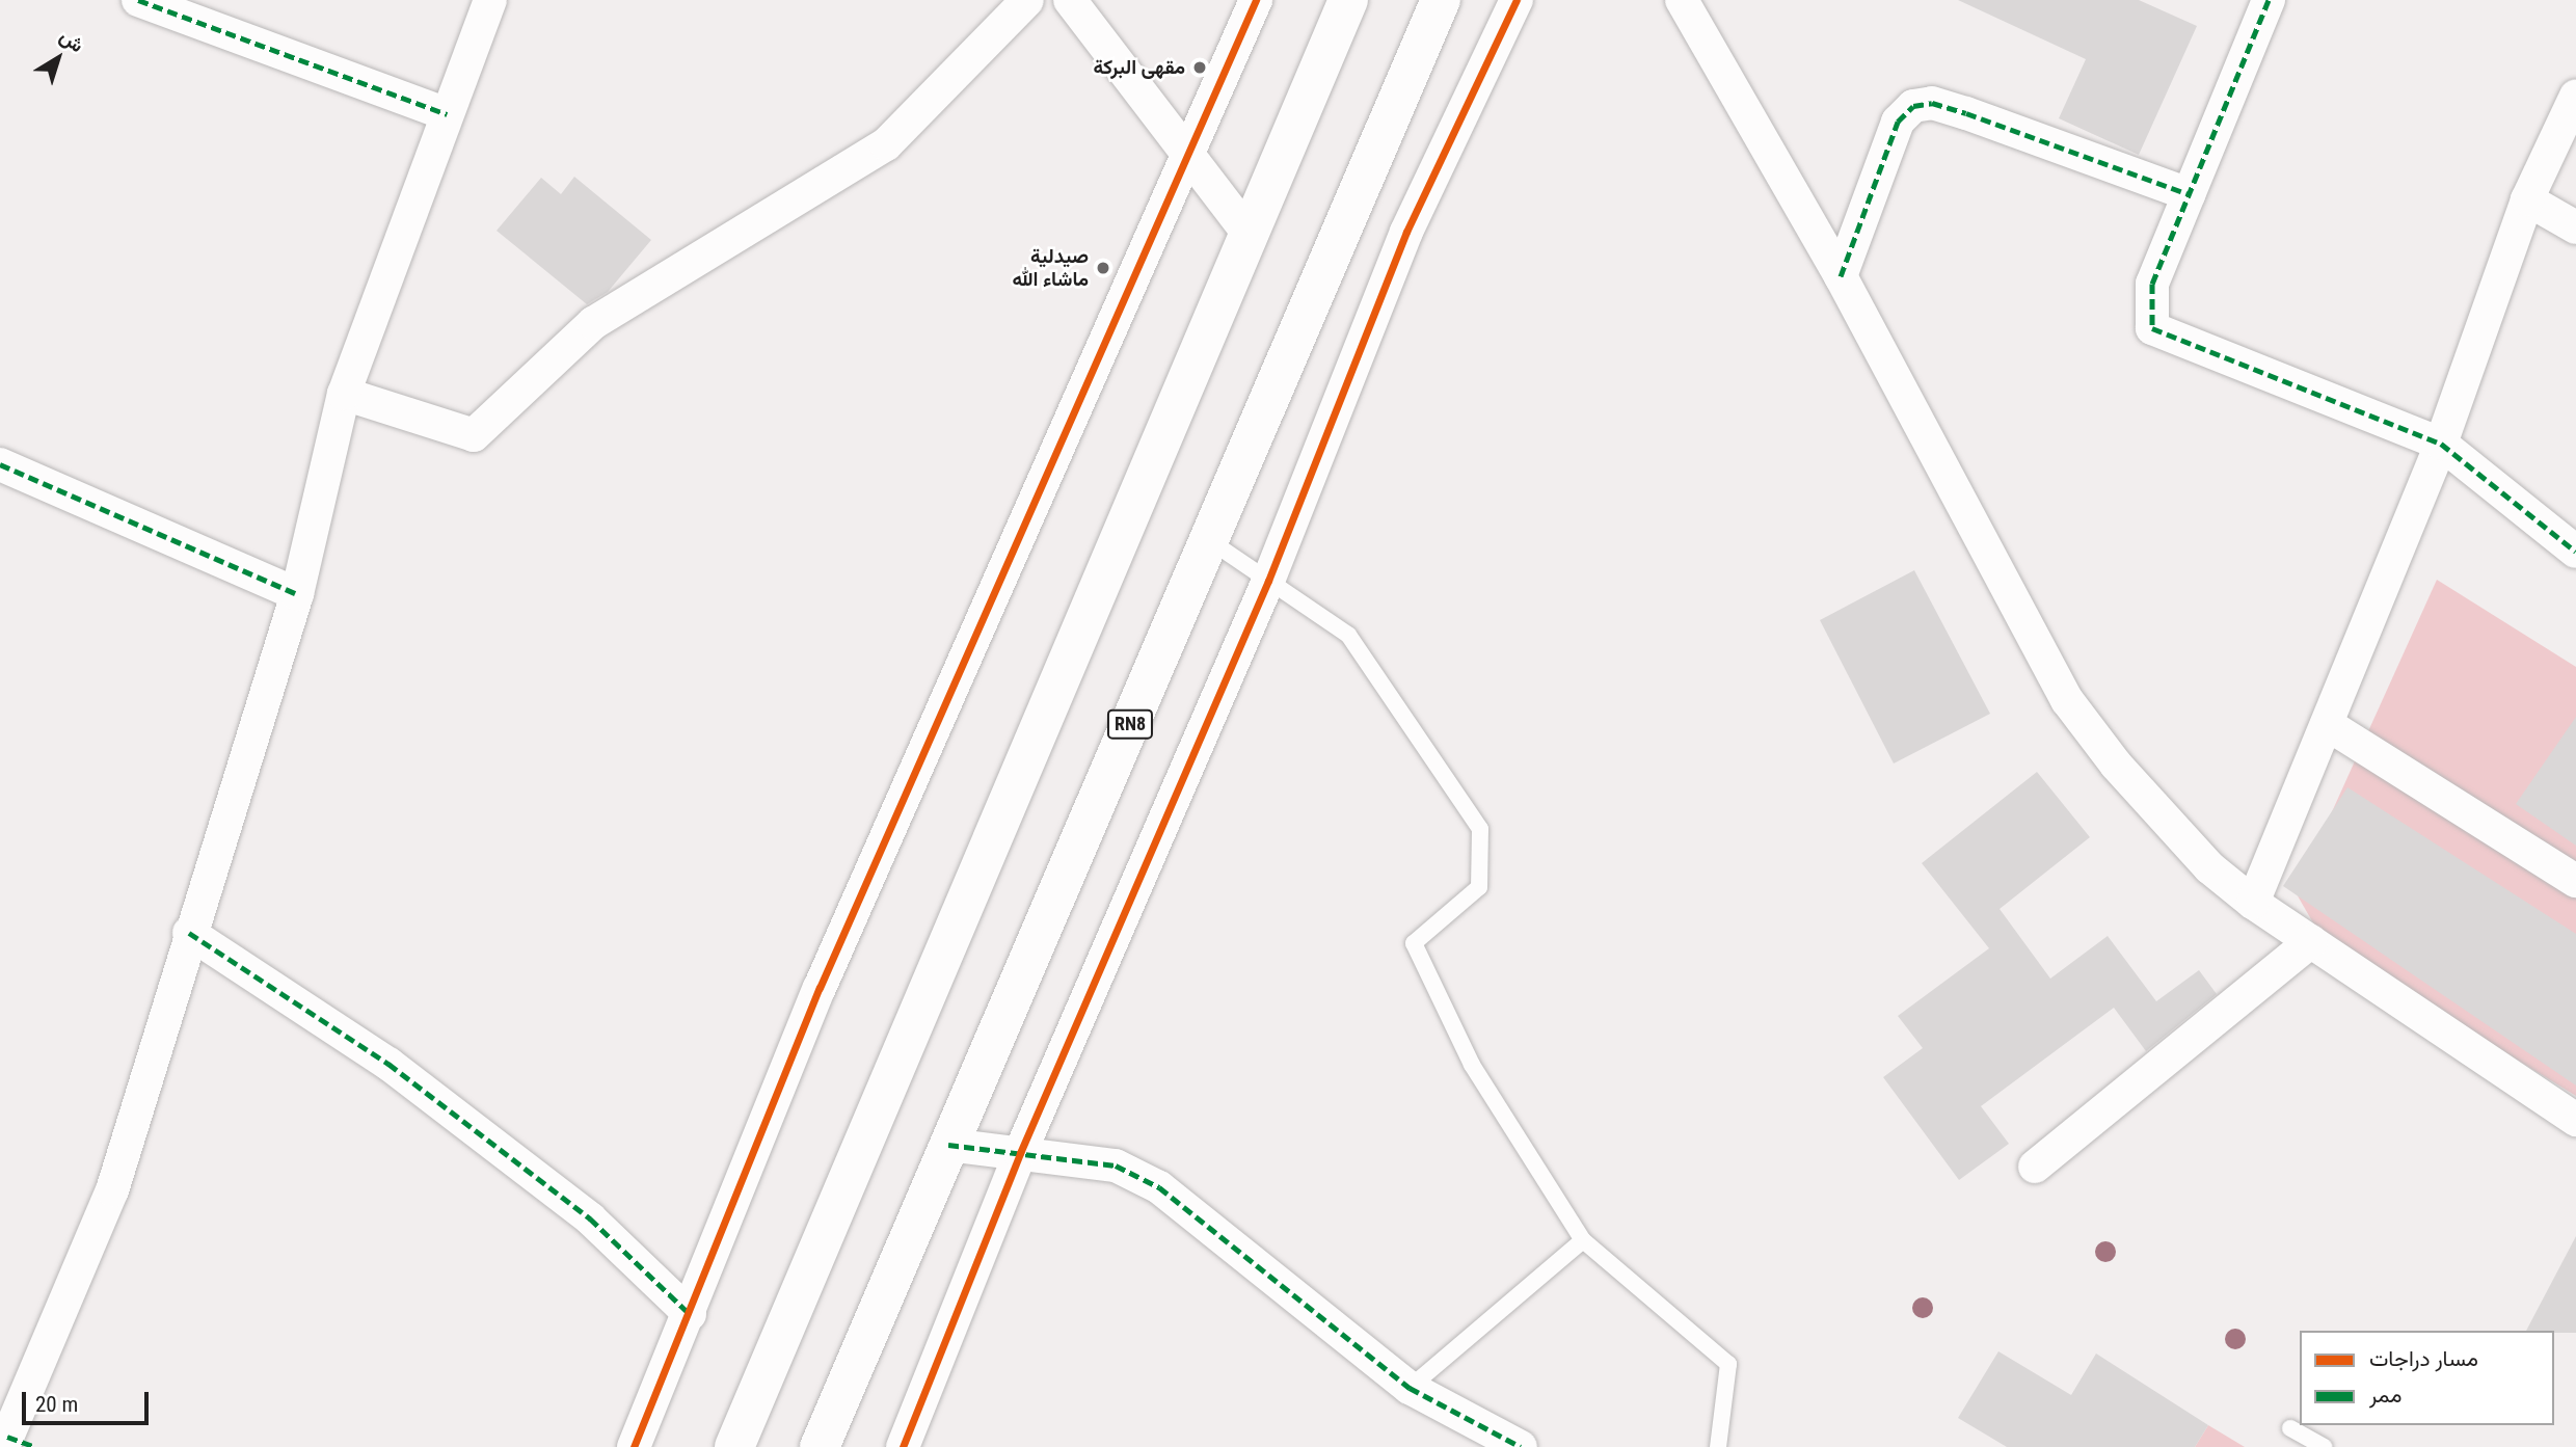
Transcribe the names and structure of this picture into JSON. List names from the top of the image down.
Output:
{
  "streets": {
    "highway": ["RN8"]
  },
  "places": ["مقهى البركة", "صيدلية ماشاء الله"],
  "legend": ["مسار دراجات", "ممر"],
  "scale_bar": "20 m",
  "north": "top right"
}
